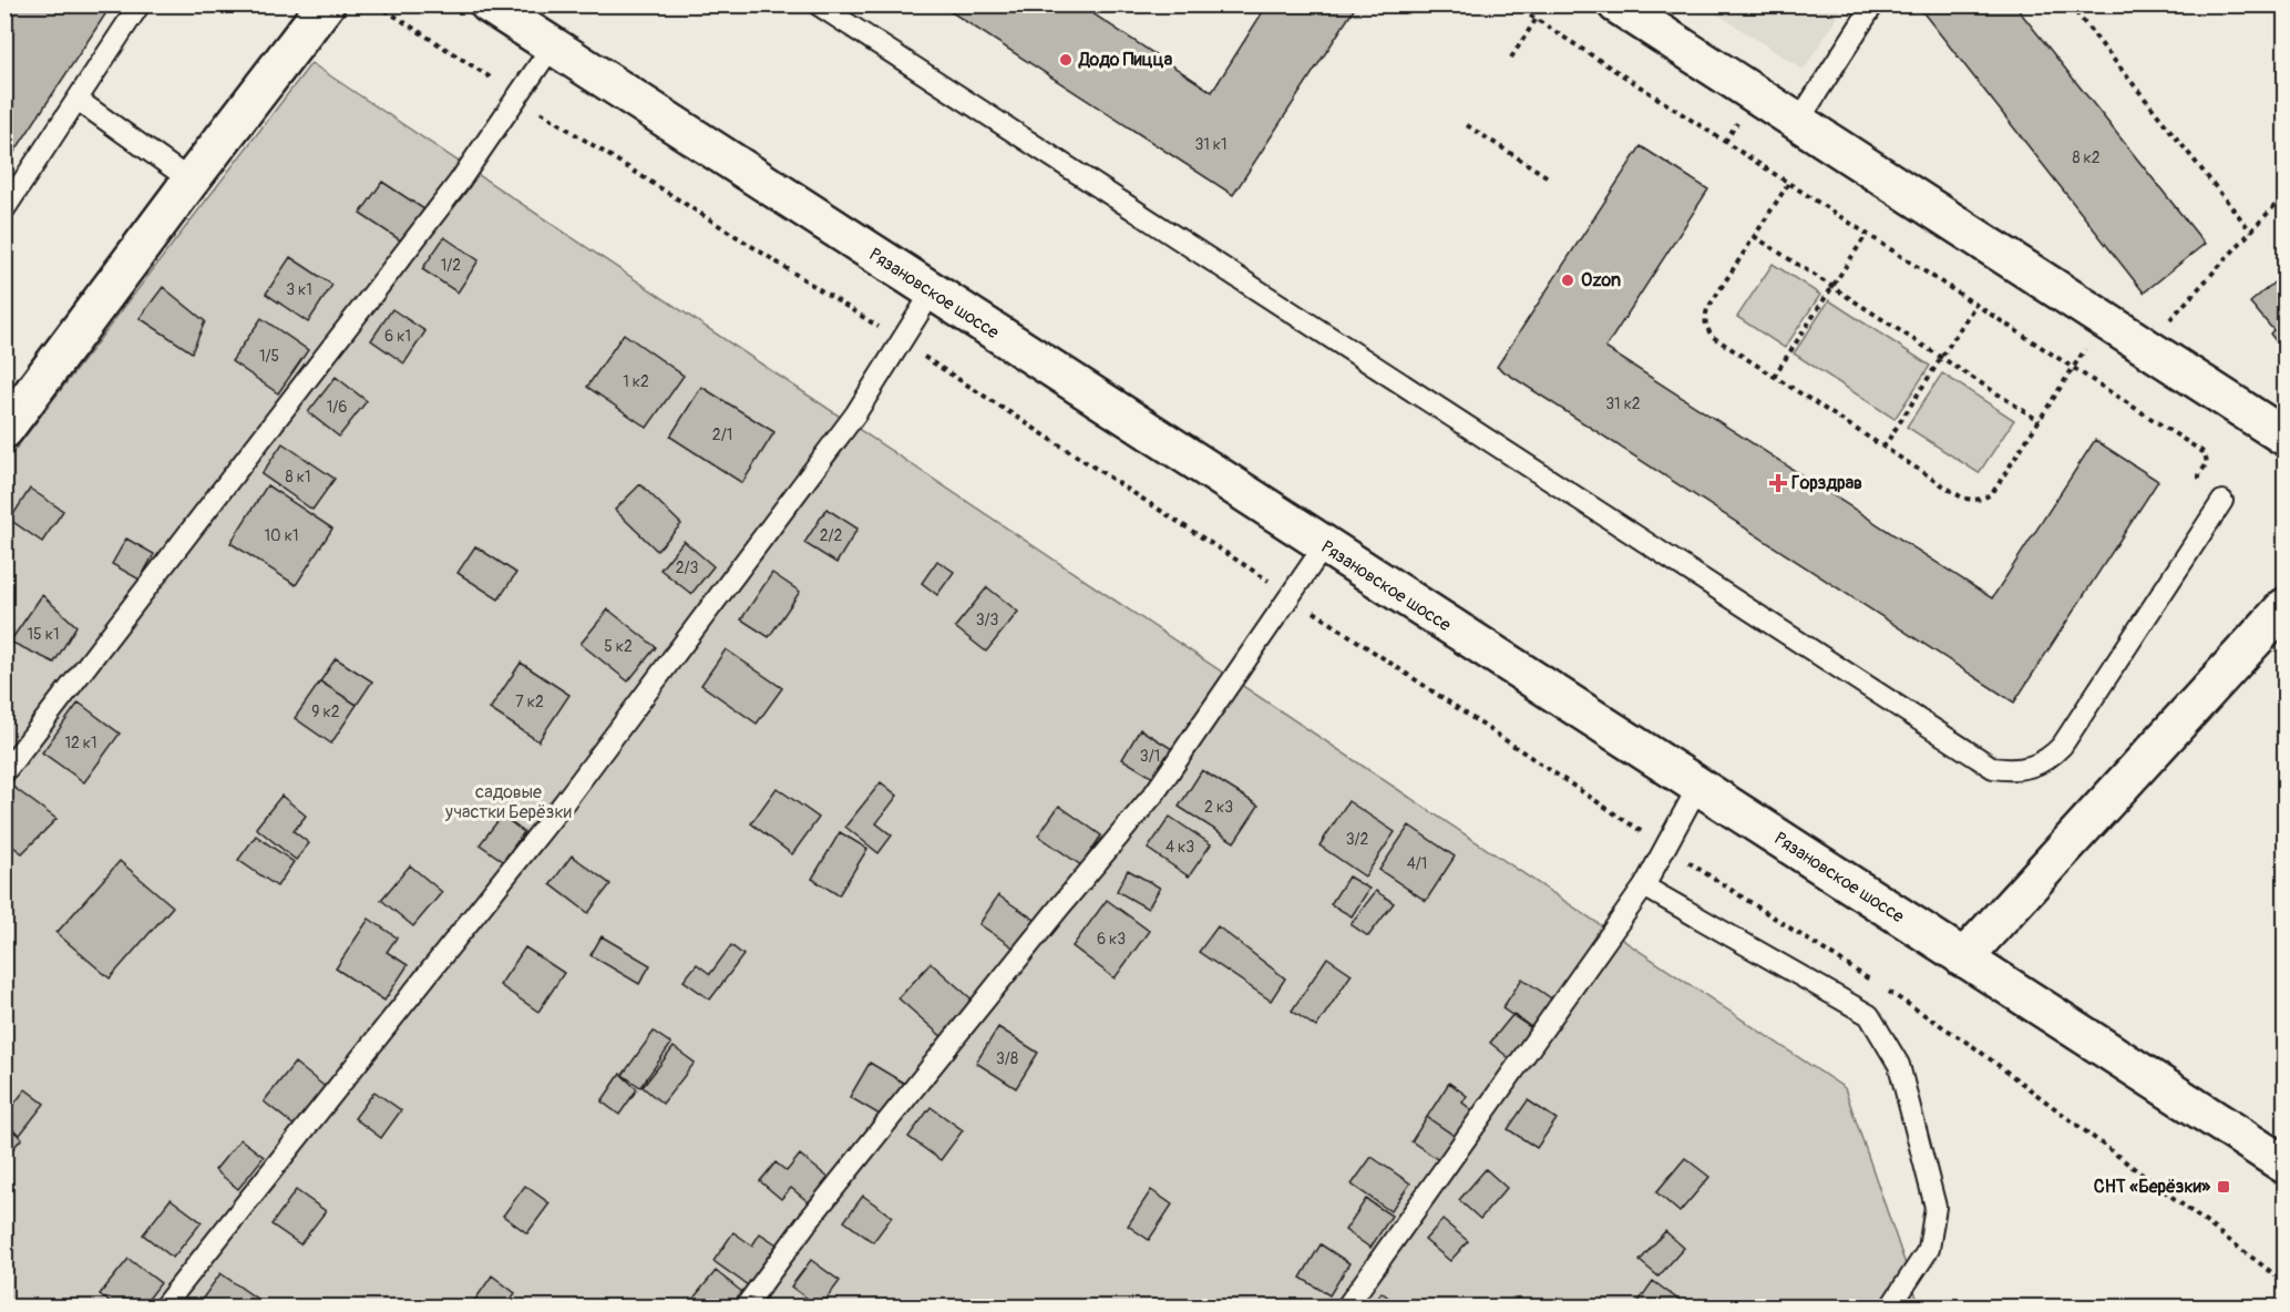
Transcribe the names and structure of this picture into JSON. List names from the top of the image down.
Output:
{
  "streets": {
    "main road": ["Рязановское шоссе"]
  },
  "parks": ["садовые участки Берёзки"],
  "places": {
    "other": ["Додо Пицца", "Ozon"],
    "health": ["Горздрав"],
    "transit": ["СНТ «Берёзки»"]
  },
  "house_numbers": [
    "31 к1",
    "8 к2",
    "1/2",
    "3 к1",
    "6 к1",
    "1/5",
    "1 к2",
    "31 к2",
    "1/6",
    "2/1",
    "8 к1",
    "10 к1",
    "2/2",
    "2/3",
    "3/3",
    "15 к1",
    "5 к2",
    "7 к2",
    "9 к2",
    "12 к1",
    "3/1",
    "2 к3",
    "3/2",
    "4 к3",
    "4/1",
    "6 к3",
    "3/8"
  ]
}
